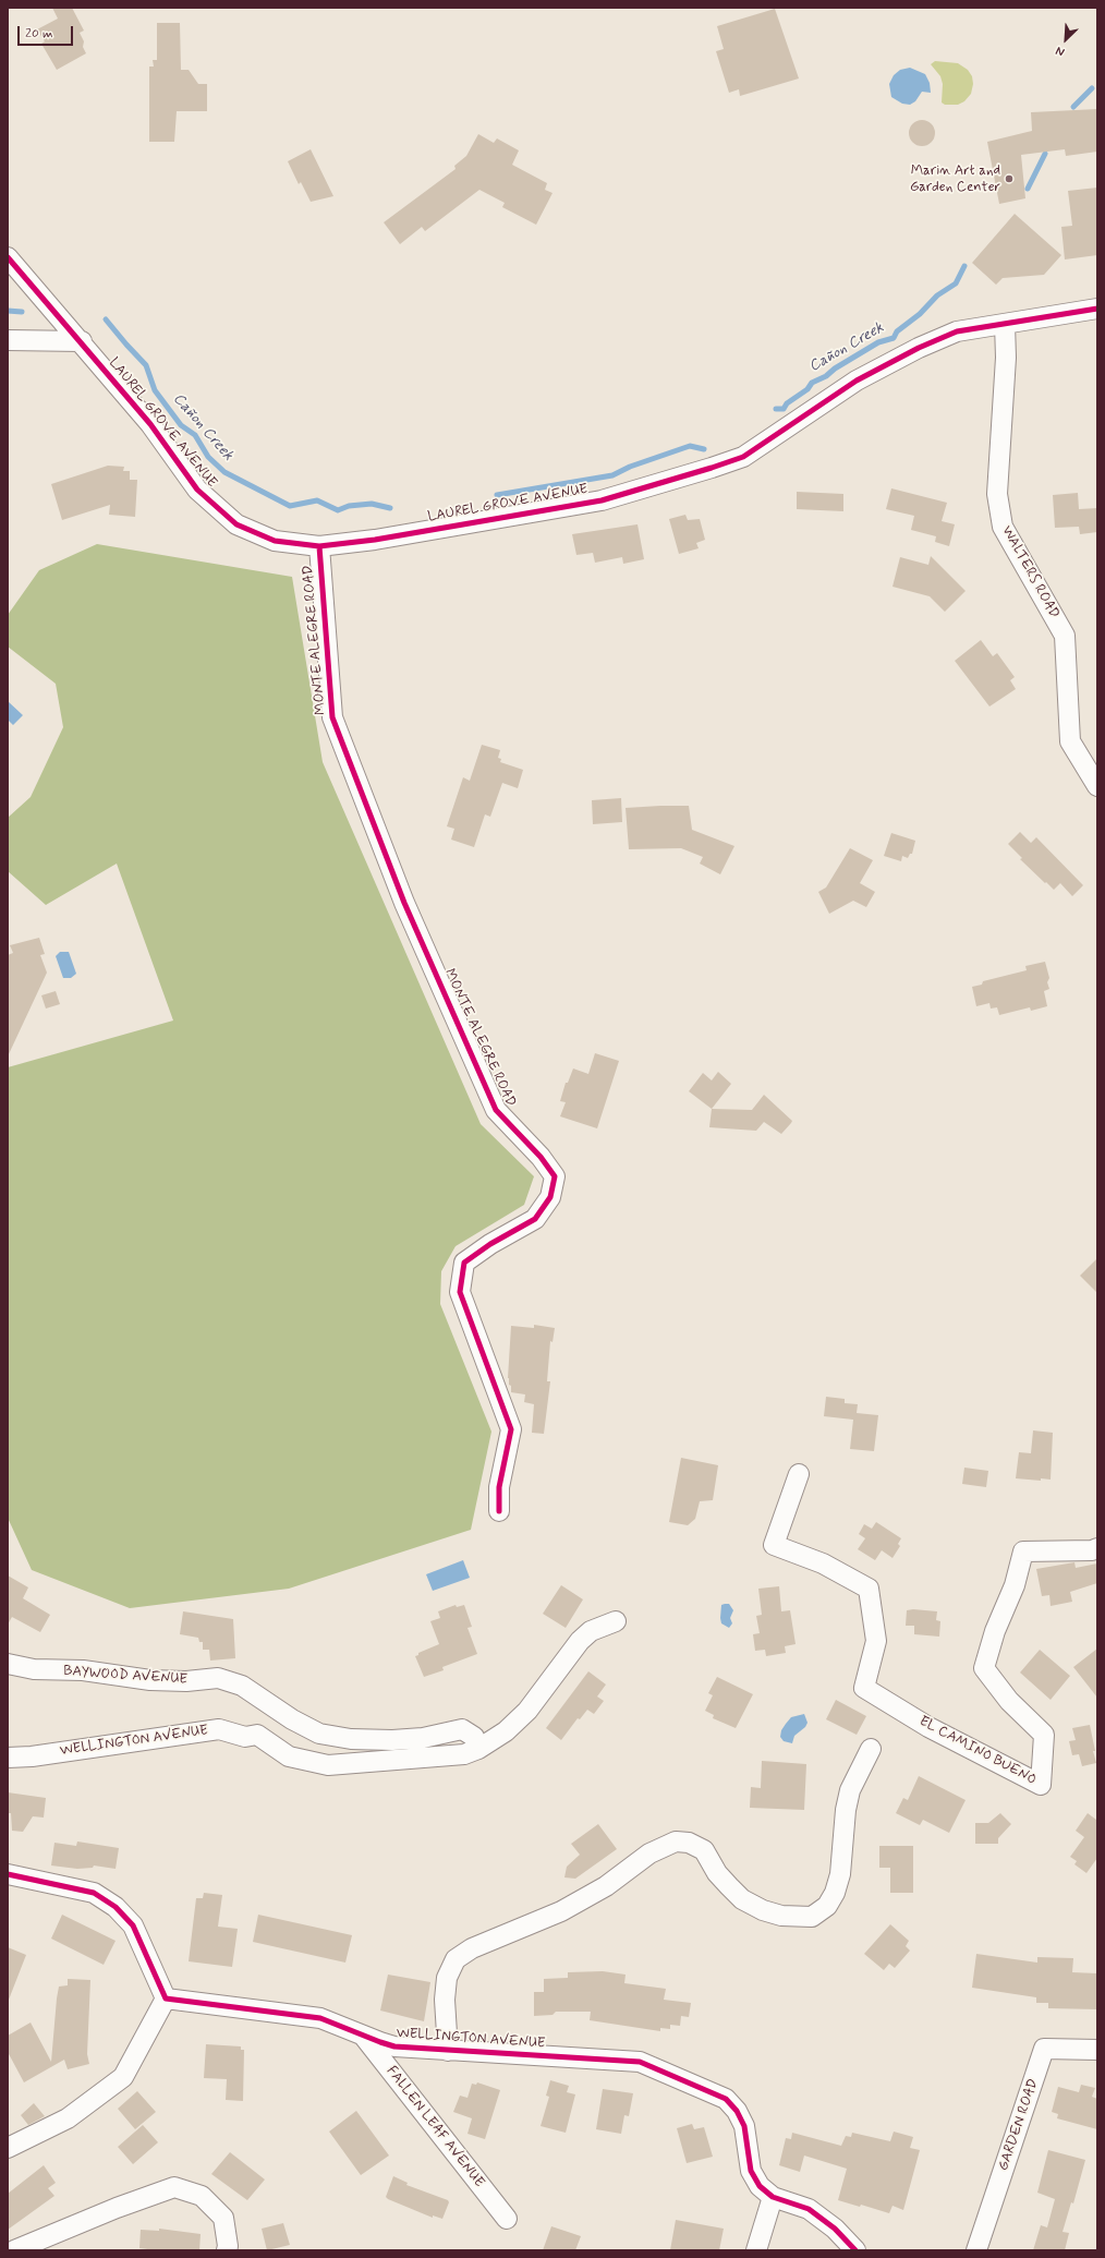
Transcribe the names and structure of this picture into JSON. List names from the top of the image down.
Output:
{
  "streets": {
    "street": [
      "LAUREL GROVE AVENUE",
      "WALTERS ROAD",
      "MONTE ALEGRE ROAD",
      "BAYWOOD AVENUE",
      "WELLINGTON AVENUE",
      "EL CAMINO BUENO",
      "GARDEN ROAD",
      "FALLEN LEAF AVENUE"
    ]
  },
  "crossings": [
    ["LAUREL GROVE AVENUE", "WALTERS ROAD"],
    ["LAUREL GROVE AVENUE", "MONTE ALEGRE ROAD"],
    ["BAYWOOD AVENUE", "WELLINGTON AVENUE"],
    ["WELLINGTON AVENUE", "FALLEN LEAF AVENUE"]
  ],
  "water": ["Cañon Creek"],
  "places": ["Marin Art and Garden Center"],
  "scale_bar": "20 m",
  "north": "bottom left"
}
